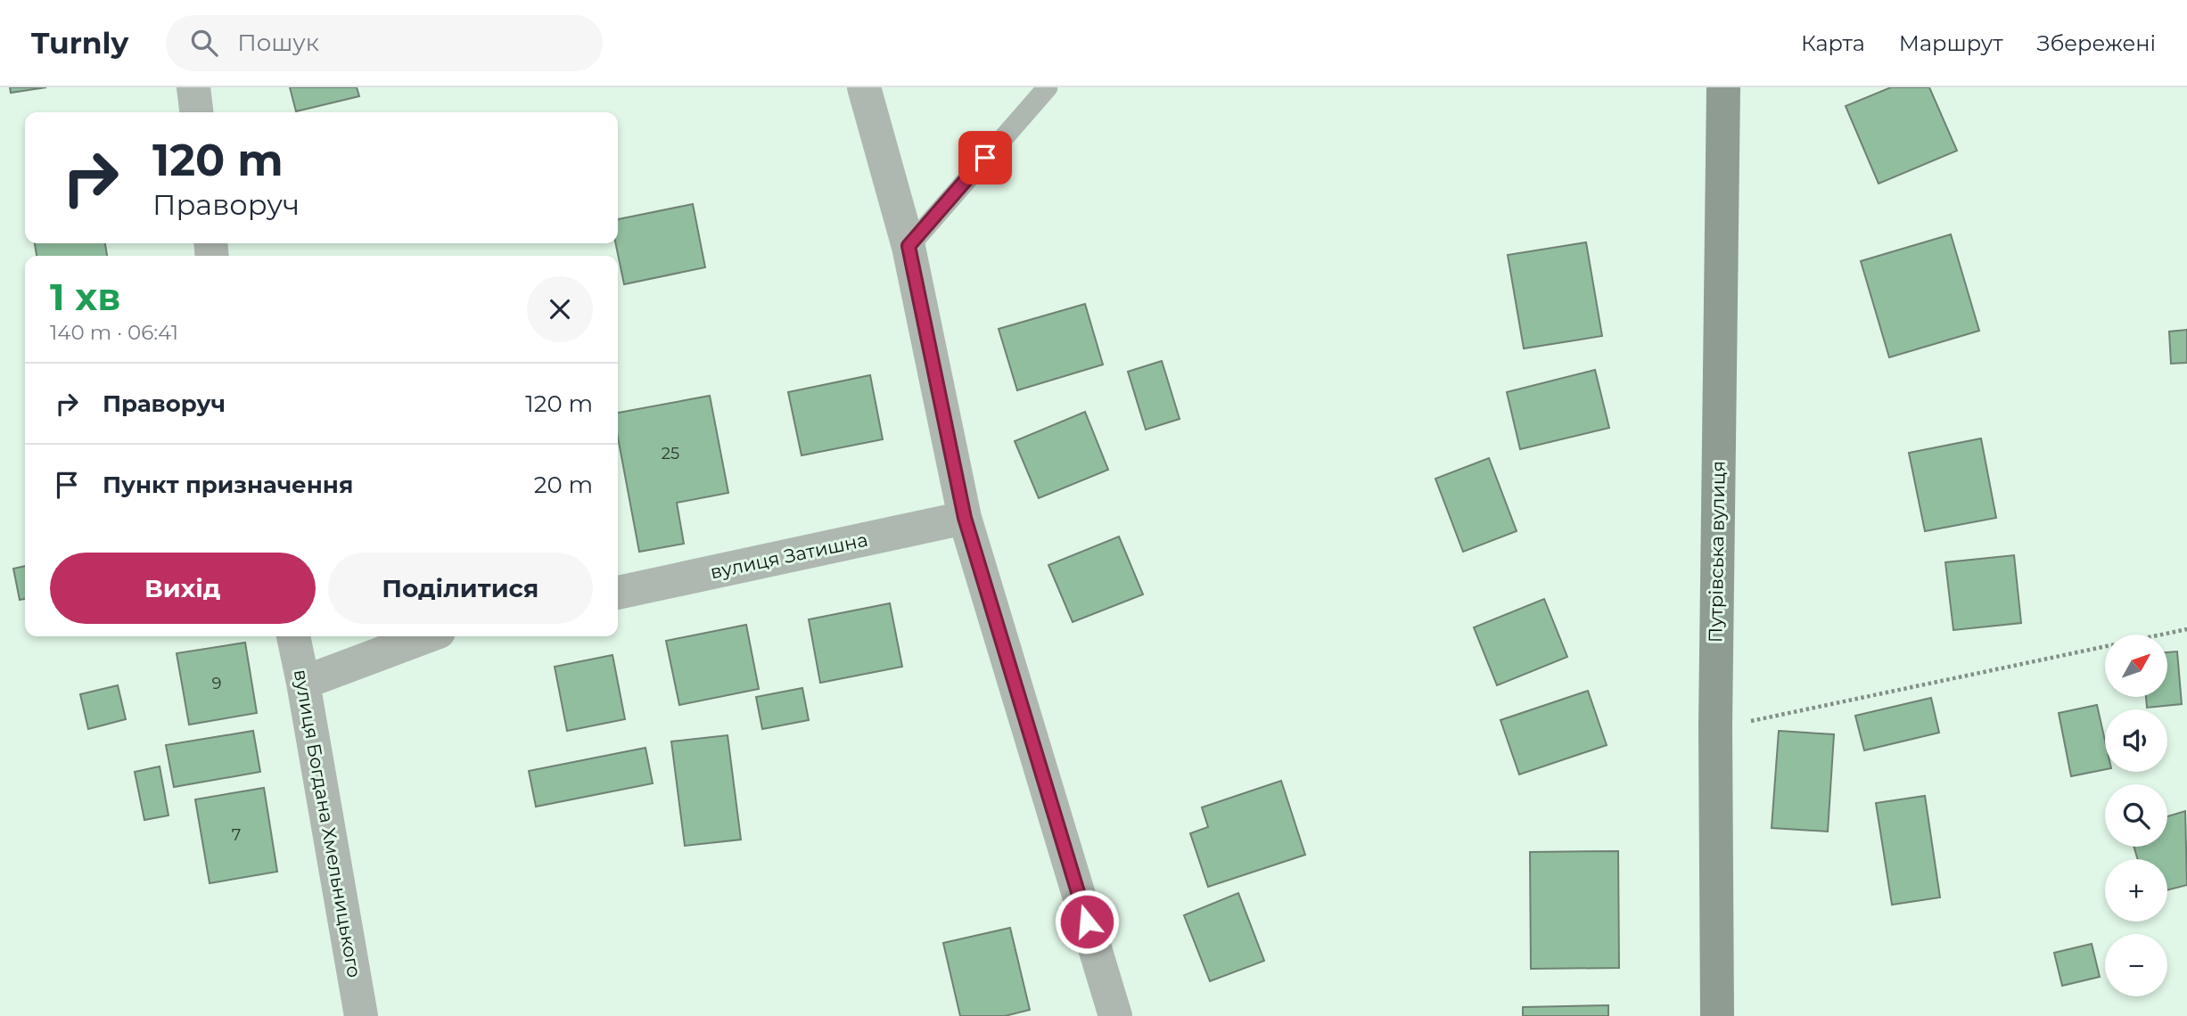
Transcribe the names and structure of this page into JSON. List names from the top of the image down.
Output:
{
  "streets": {
    "main road": ["Путрівська вулиця"],
    "street": ["вулиця Затишна", "вулиця Богдана Хмельницького"]
  },
  "house_numbers": ["25", "9", "7"],
  "north": "top right",
  "page": {
    "header": "Turnly",
    "search": "Пошук",
    "nav": ["Карта", "Маршрут", "Збережені"],
    "turn": ["120 m", "Праворуч"],
    "heading": ["1 хв", "140 m · 06:41"],
    "list": [
      {
        "name": "Праворуч",
        "value": "120 m"
      },
      {
        "name": "Пункт призначення",
        "value": "20 m"
      }
    ],
    "buttons": ["Вихід", "Поділитися"],
    "map_buttons": ["+", "−"]
  }
}
